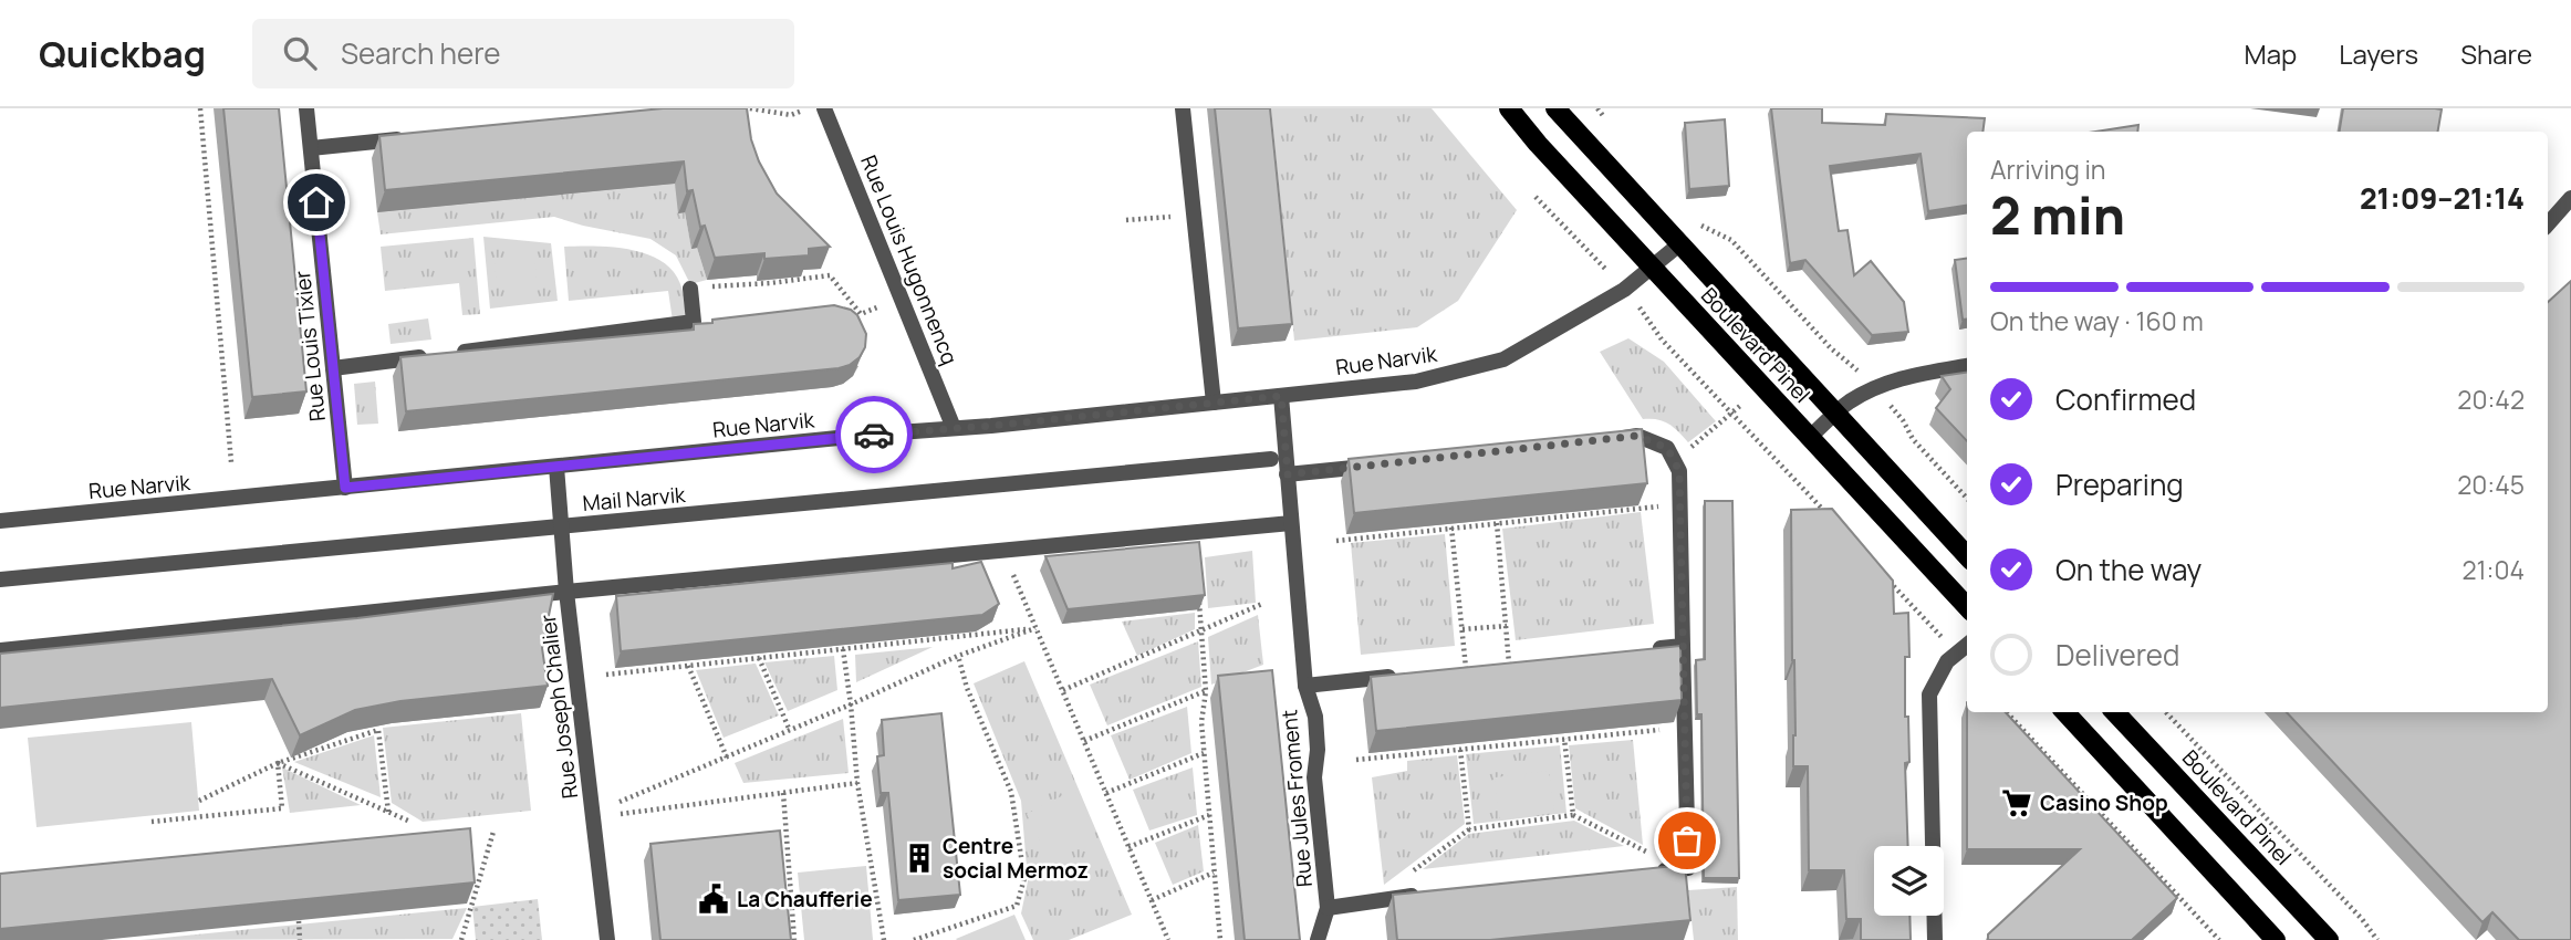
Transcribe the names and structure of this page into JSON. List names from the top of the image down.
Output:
{
  "streets": {
    "main road": ["Boulevard Pinel"],
    "street": [
      "Rue Louis Hugonnencq",
      "Rue Louis Tixier",
      "Rue Narvik",
      "Mail Narvik",
      "Rue Joseph Chalier",
      "Rue Jules Froment"
    ]
  },
  "crossings": [
    ["Rue Louis Hugonnencq", "Rue Narvik"],
    ["Boulevard Pinel", "Rue Narvik"],
    ["Rue Louis Tixier", "Rue Narvik"],
    ["Rue Narvik", "Rue Joseph Chalier"],
    ["Rue Narvik", "Rue Jules Froment"],
    ["Mail Narvik", "Rue Joseph Chalier"]
  ],
  "places": {
    "supermarket": ["Casino Shop"],
    "building": ["Centre social Mermoz"],
    "public building": ["La Chaufferie"]
  },
  "page": {
    "header": "Quickbag",
    "search": "Search here",
    "nav": ["Map", "Layers", "Share"],
    "heading": ["2 min", "Arriving in", "21:09–21:14"],
    "bar": "On the way · 160 m",
    "list": [
      ["Confirmed", "20:42"],
      ["Preparing", "20:45"],
      ["On the way", "21:04"],
      "Delivered"
    ]
  }
}
